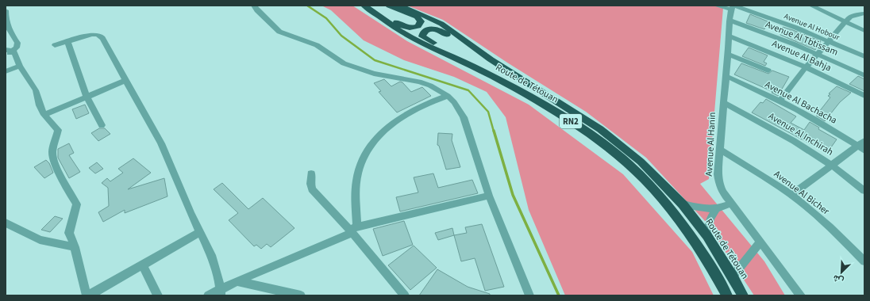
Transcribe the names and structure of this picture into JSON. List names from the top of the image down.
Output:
{
  "streets": {
    "highway": ["Route de Tétouan", "RN2"],
    "street": [
      "Avenue Al Hobour",
      "Avenue Al Tbtissam",
      "Avenue Al Bahja",
      "Avenue Al Bachacha",
      "Avenue Al Inchirah",
      "Avenue Al Hanin",
      "Avenue Al Bicher"
    ]
  },
  "crossings": [
    ["Avenue Al Hobour", "Avenue Al Hanin"],
    ["Avenue Al Tbtissam", "Avenue Al Hanin"],
    ["Avenue Al Bahja", "Avenue Al Hanin"],
    ["Avenue Al Bachacha", "Avenue Al Hanin"],
    ["Avenue Al Inchirah", "Avenue Al Hanin"],
    ["Avenue Al Hanin", "Avenue Al Bicher"]
  ],
  "north": "bottom left"
}
